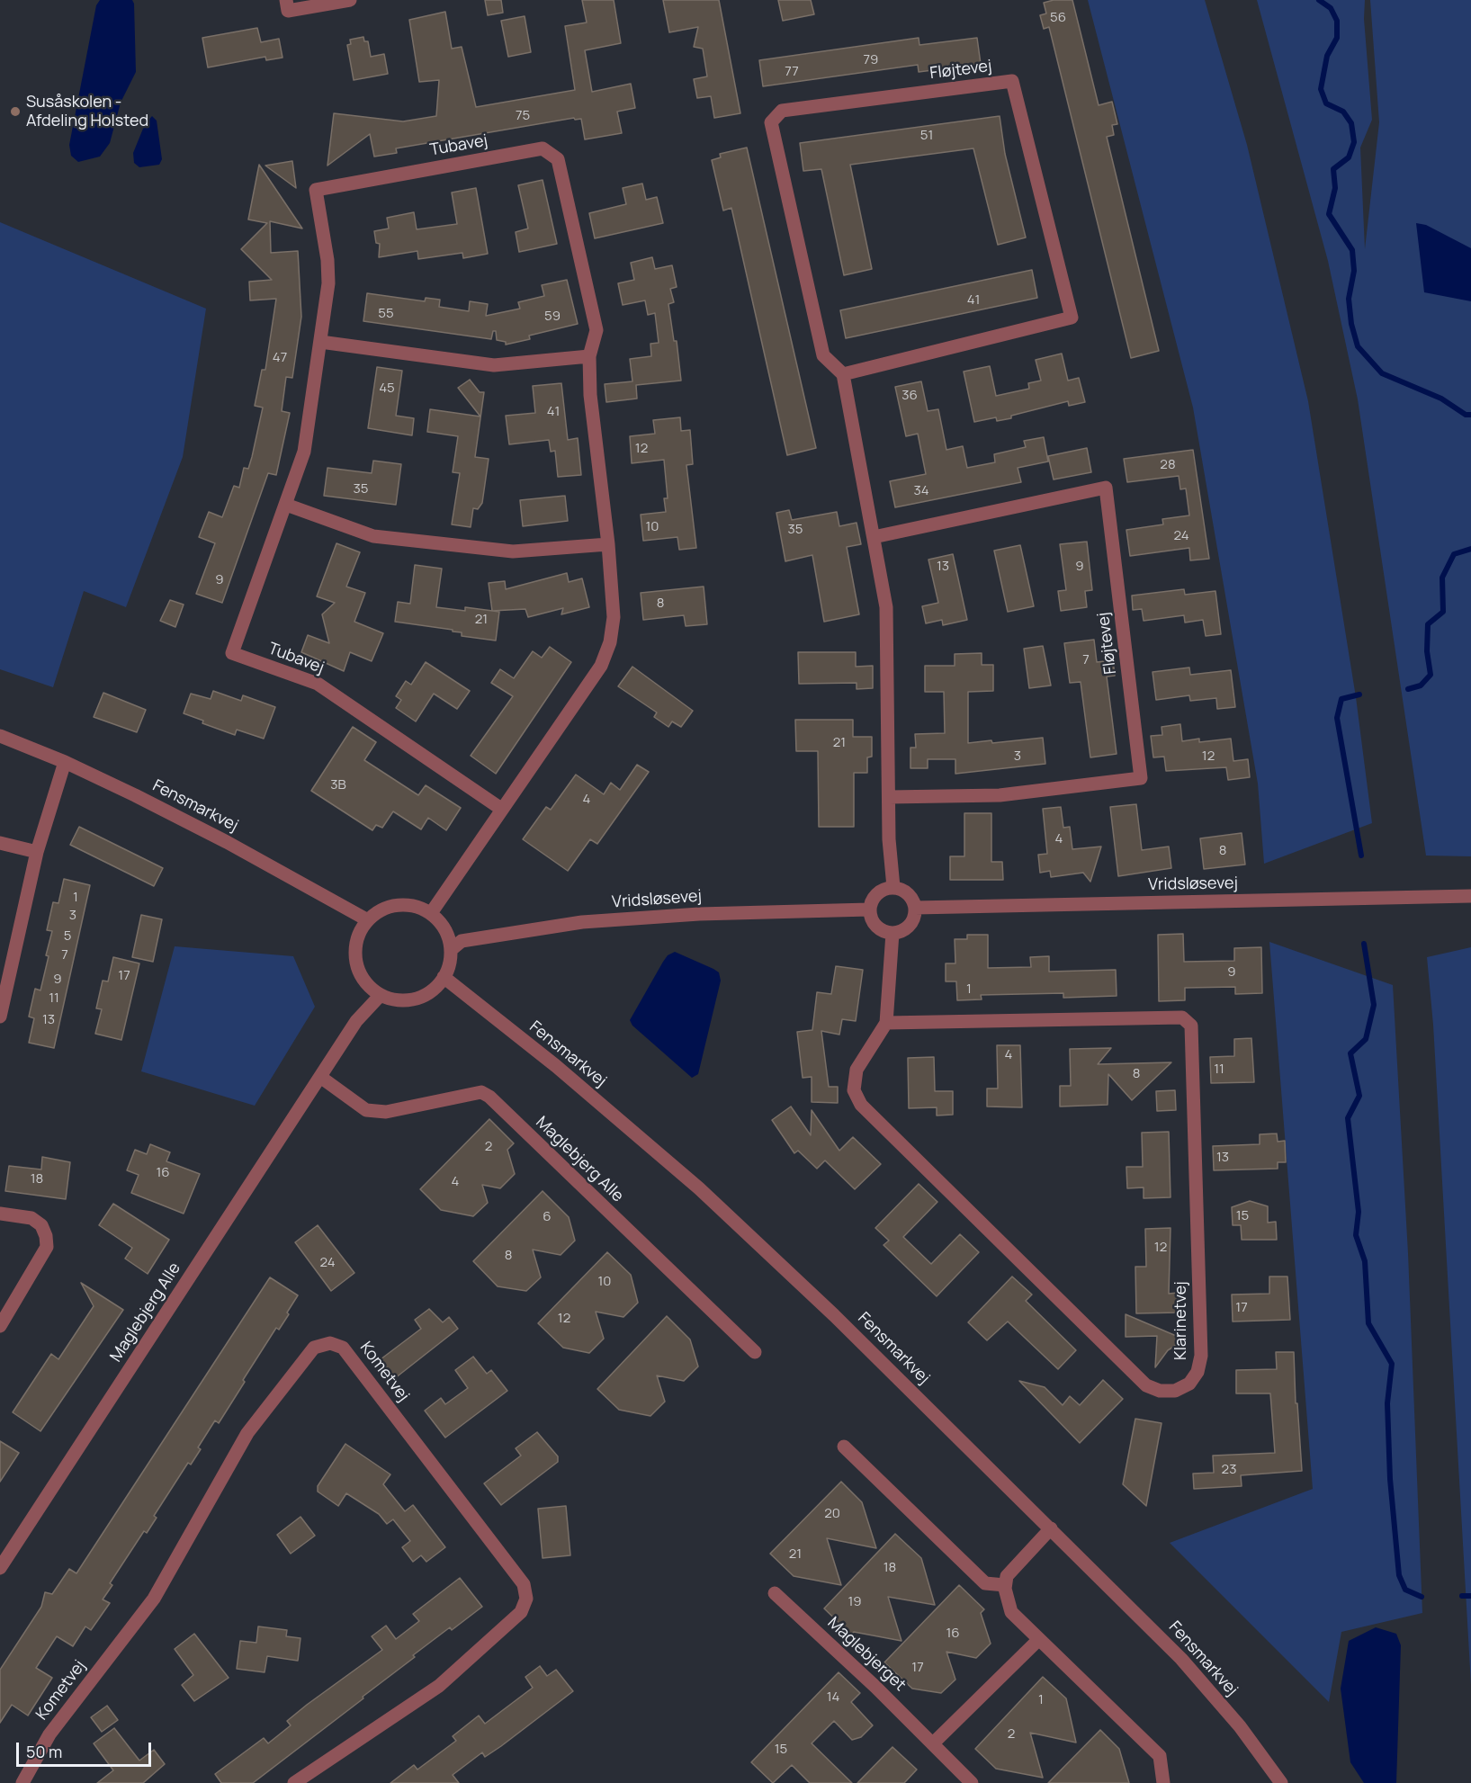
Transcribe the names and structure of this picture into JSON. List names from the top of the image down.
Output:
{
  "streets": {
    "street": [
      "Fløjtevej",
      "Tubavej",
      "Fensmarkvej",
      "Vridsløsevej",
      "Maglebjerg Alle",
      "Klarinetvej",
      "Kometvej",
      "Maglebjerget"
    ]
  },
  "crossings": [
    ["Tubavej", "Fensmarkvej"],
    ["Tubavej", "Vridsløsevej"],
    ["Tubavej", "Maglebjerg Alle"],
    ["Fensmarkvej", "Vridsløsevej"],
    ["Fensmarkvej", "Maglebjerg Alle"],
    ["Vridsløsevej", "Maglebjerg Alle"],
    ["Vridsløsevej", "Klarinetvej"]
  ],
  "places": ["Susåskolen - Afdeling Holsted"],
  "house_numbers": [
    "56",
    "79",
    "77",
    "75",
    "51",
    "41",
    "55",
    "59",
    "47",
    "45",
    "36",
    "41",
    "12",
    "28",
    "35",
    "34",
    "10",
    "35",
    "24",
    "13",
    "9",
    "9",
    "8",
    "21",
    "7",
    "21",
    "3",
    "12",
    "3B",
    "4",
    "4",
    "8",
    "1",
    "3",
    "5",
    "7",
    "9",
    "17",
    "9",
    "1",
    "11",
    "13",
    "4",
    "11",
    "8",
    "2",
    "13",
    "16",
    "18",
    "4",
    "15",
    "6",
    "12",
    "8",
    "24",
    "10",
    "17",
    "12",
    "23",
    "20",
    "21",
    "18",
    "19",
    "16",
    "17",
    "14",
    "1",
    "2",
    "15"
  ],
  "scale_bar": "50 m"
}
